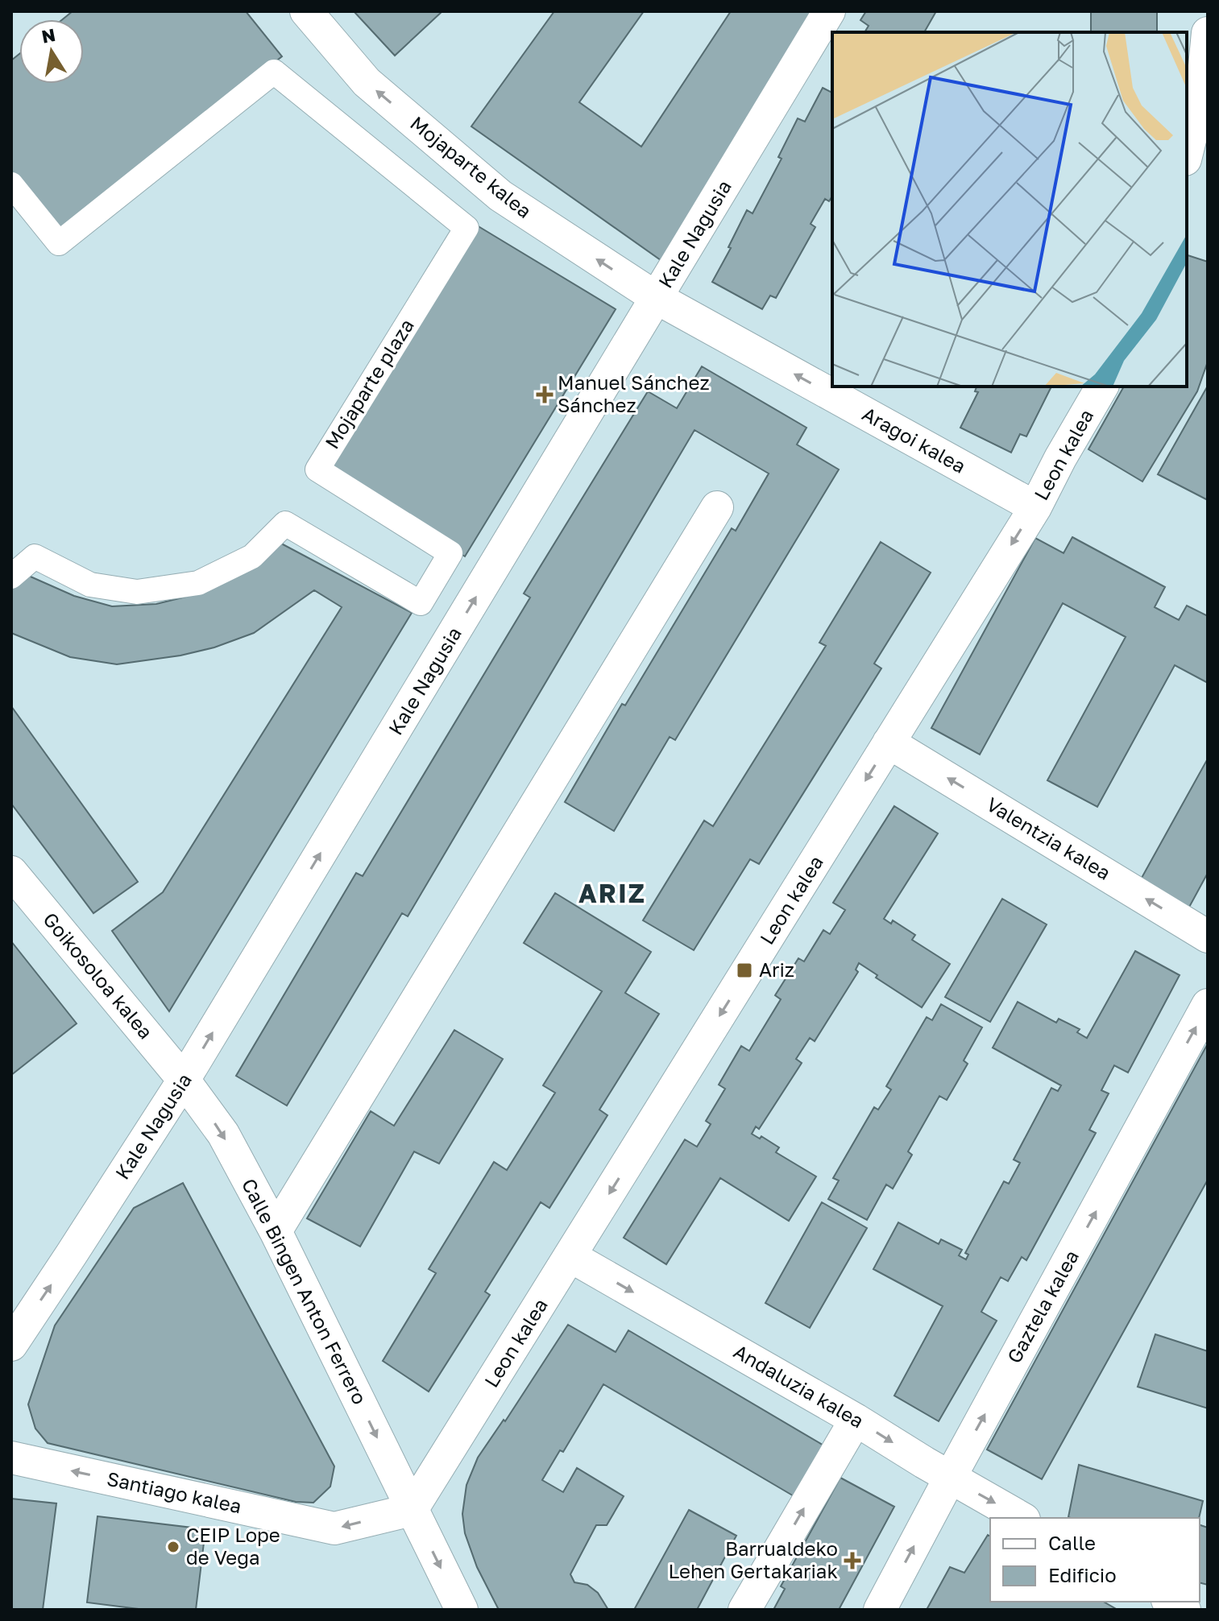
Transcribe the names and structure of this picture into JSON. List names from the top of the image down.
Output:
{
  "streets": {
    "street": [
      "Mojaparte kalea",
      "Kale Nagusia",
      "Mojaparte plaza",
      "Aragoi kalea",
      "Leon kalea",
      "Valentzia kalea",
      "Goikosoloa kalea",
      "Calle Bingen Anton Ferrero",
      "Gaztela kalea",
      "Andaluzia kalea",
      "Santiago kalea"
    ]
  },
  "crossings": [
    ["Mojaparte kalea", "Kale Nagusia"],
    ["Mojaparte kalea", "Aragoi kalea"],
    ["Kale Nagusia", "Aragoi kalea"],
    ["Kale Nagusia", "Goikosoloa kalea"],
    ["Kale Nagusia", "Calle Bingen Anton Ferrero"],
    ["Aragoi kalea", "Leon kalea"],
    ["Leon kalea", "Valentzia kalea"],
    ["Leon kalea", "Calle Bingen Anton Ferrero"],
    ["Leon kalea", "Andaluzia kalea"],
    ["Leon kalea", "Santiago kalea"],
    ["Goikosoloa kalea", "Calle Bingen Anton Ferrero"],
    ["Calle Bingen Anton Ferrero", "Santiago kalea"],
    ["Gaztela kalea", "Andaluzia kalea"]
  ],
  "one_way": [
    "Mojaparte kalea",
    "Aragoi kalea",
    "Valentzia kalea",
    "Calle Bingen Anton Ferrero",
    "Gaztela kalea",
    "Andaluzia kalea",
    "Santiago kalea"
  ],
  "districts": ["ARIZ"],
  "places": {
    "health": ["Manuel Sánchez Sánchez", "Barrualdeko Lehen Gertakariak"],
    "transit": ["Ariz"],
    "other": ["CEIP Lope de Vega"]
  },
  "legend": ["Calle", "Edificio"],
  "north": "top"
}
